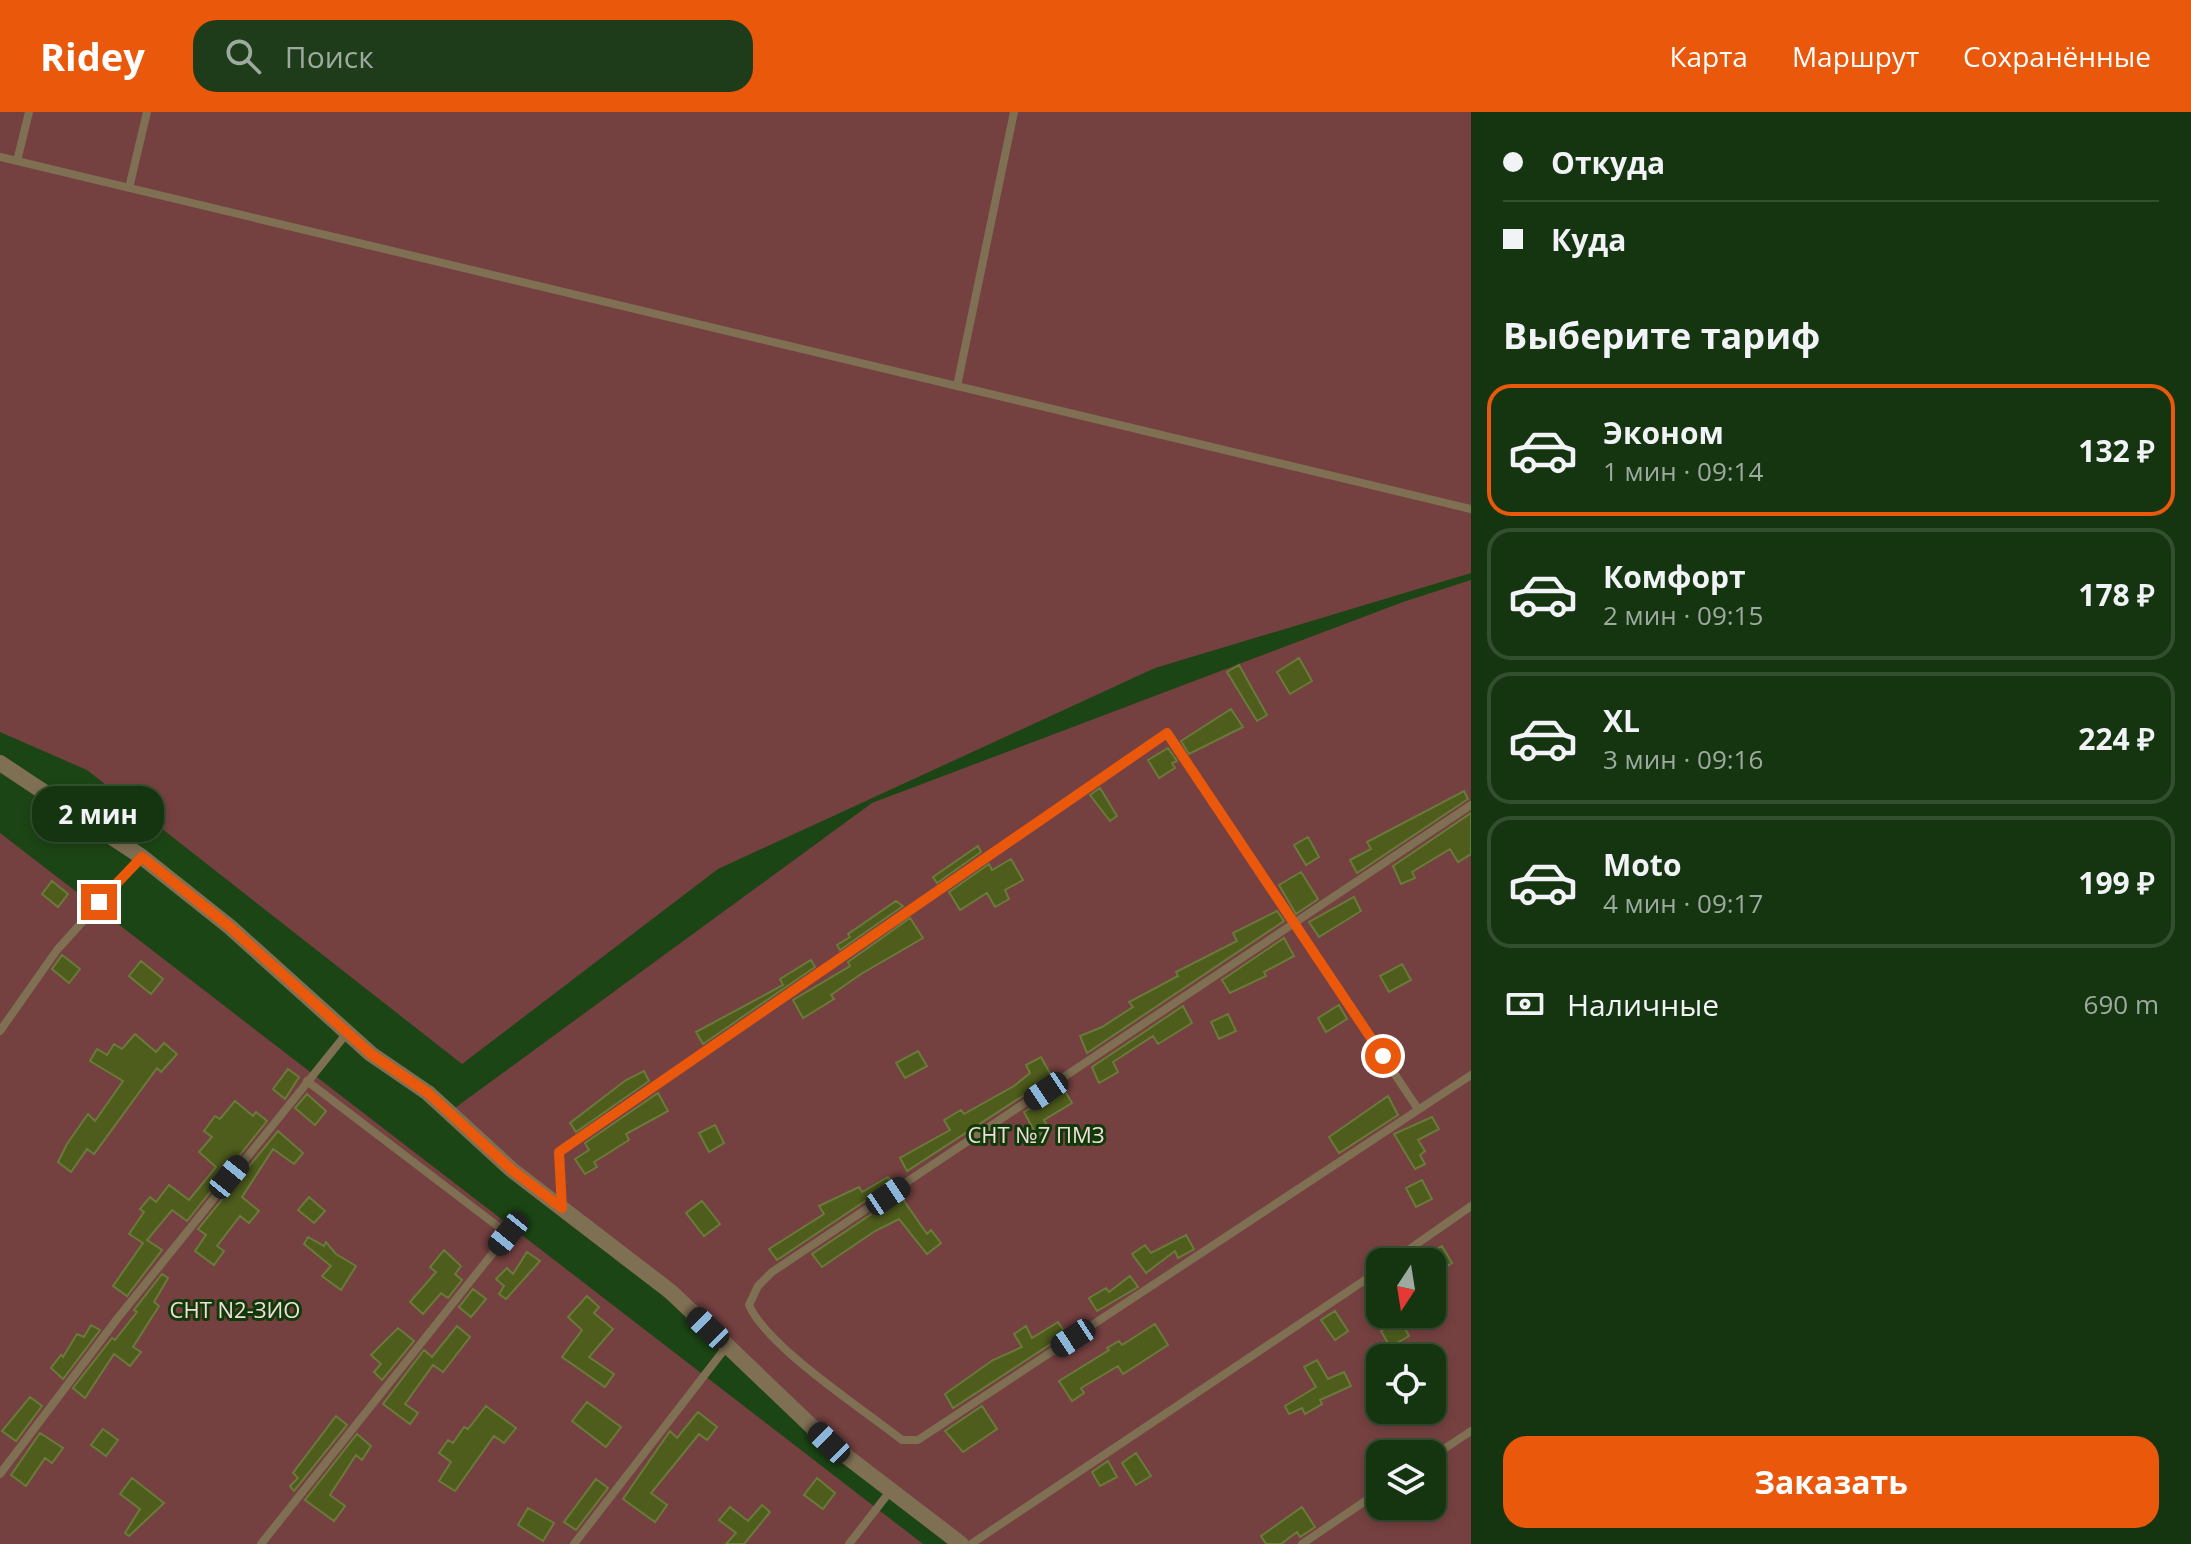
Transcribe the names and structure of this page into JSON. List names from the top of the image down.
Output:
{
  "parks": ["СНТ №7 ПМЗ", "СНТ N2-ЗИО"],
  "north": "bottom",
  "page": {
    "header": "Ridey",
    "search": "Поиск",
    "nav": ["Карта", "Маршрут", "Сохранённые"],
    "banner": ["Откуда", "Куда"],
    "heading": "Выберите тариф",
    "list": [
      {
        "name": "Эконом",
        "note": "1 мин · 09:14",
        "value": "132 ₽"
      },
      {
        "name": "Комфорт",
        "note": "2 мин · 09:15",
        "value": "178 ₽"
      },
      {
        "name": "XL",
        "note": "3 мин · 09:16",
        "value": "224 ₽"
      },
      {
        "name": "Moto",
        "note": "4 мин · 09:17",
        "value": "199 ₽"
      }
    ],
    "bubble": "2 мин",
    "pay": ["Наличные", "690 m"],
    "buttons": "Заказать"
  }
}
